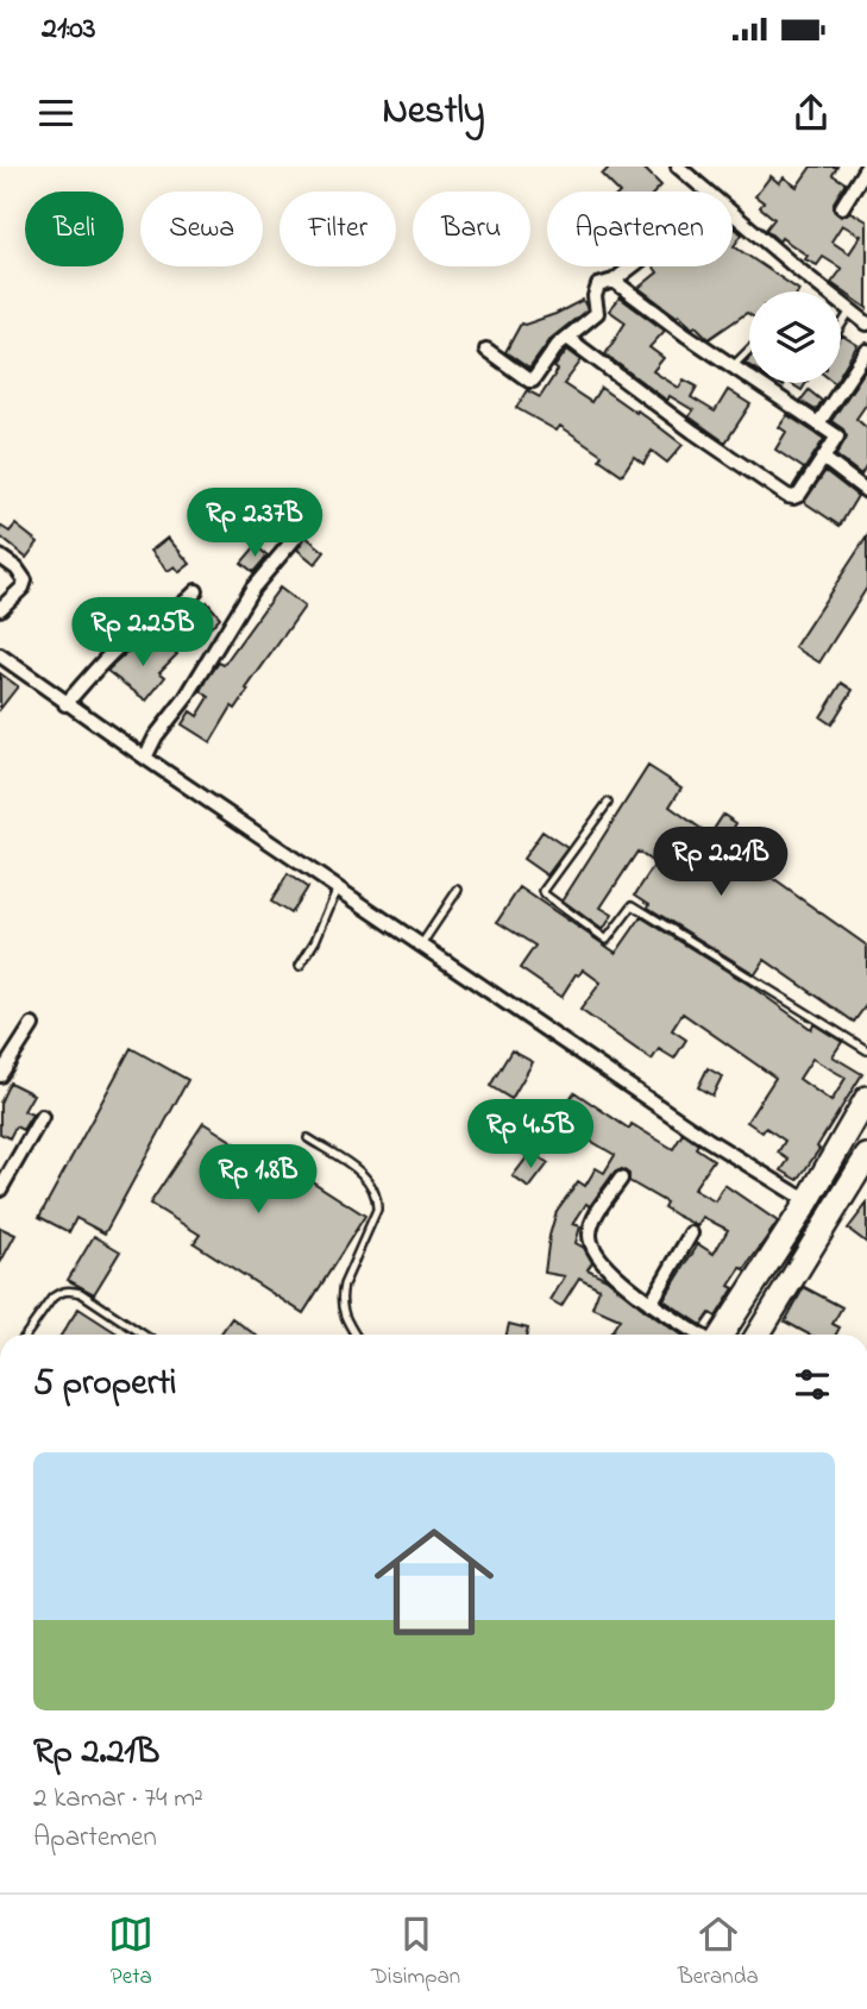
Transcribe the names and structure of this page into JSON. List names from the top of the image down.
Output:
{
  "page": {
    "status": "21:03",
    "header": "Nestly",
    "chip": [
      "Beli",
      "Sewa",
      "Filter",
      "Baru",
      "Apartemen"
    ],
    "price": [
      "Rp 2.37B",
      "Rp 2.25B",
      "Rp 2.21B",
      "Rp 4.5B",
      "Rp 1.8B"
    ],
    "heading": "5 properti",
    "list": [
      {
        "name": "Rp 2.21B",
        "note": "2 kamar · 74 m² · Apartemen"
      }
    ],
    "tabs": ["Peta", "Disimpan", "Beranda"]
  }
}
